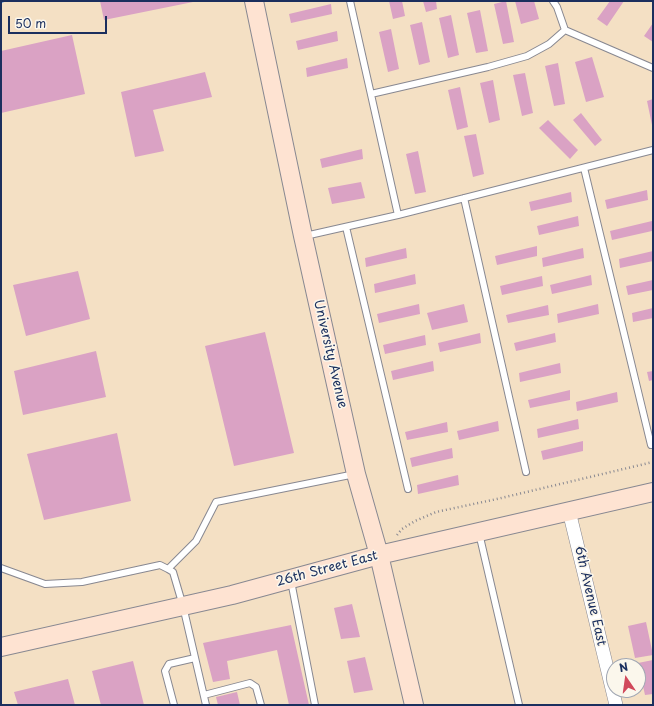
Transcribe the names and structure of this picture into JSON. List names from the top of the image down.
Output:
{
  "streets": {
    "street": ["University Avenue", "26th Street East", "6th Avenue East"]
  },
  "crossings": [
    ["University Avenue", "26th Street East"],
    ["26th Street East", "6th Avenue East"]
  ],
  "scale_bar": "50 m",
  "north": "top"
}
